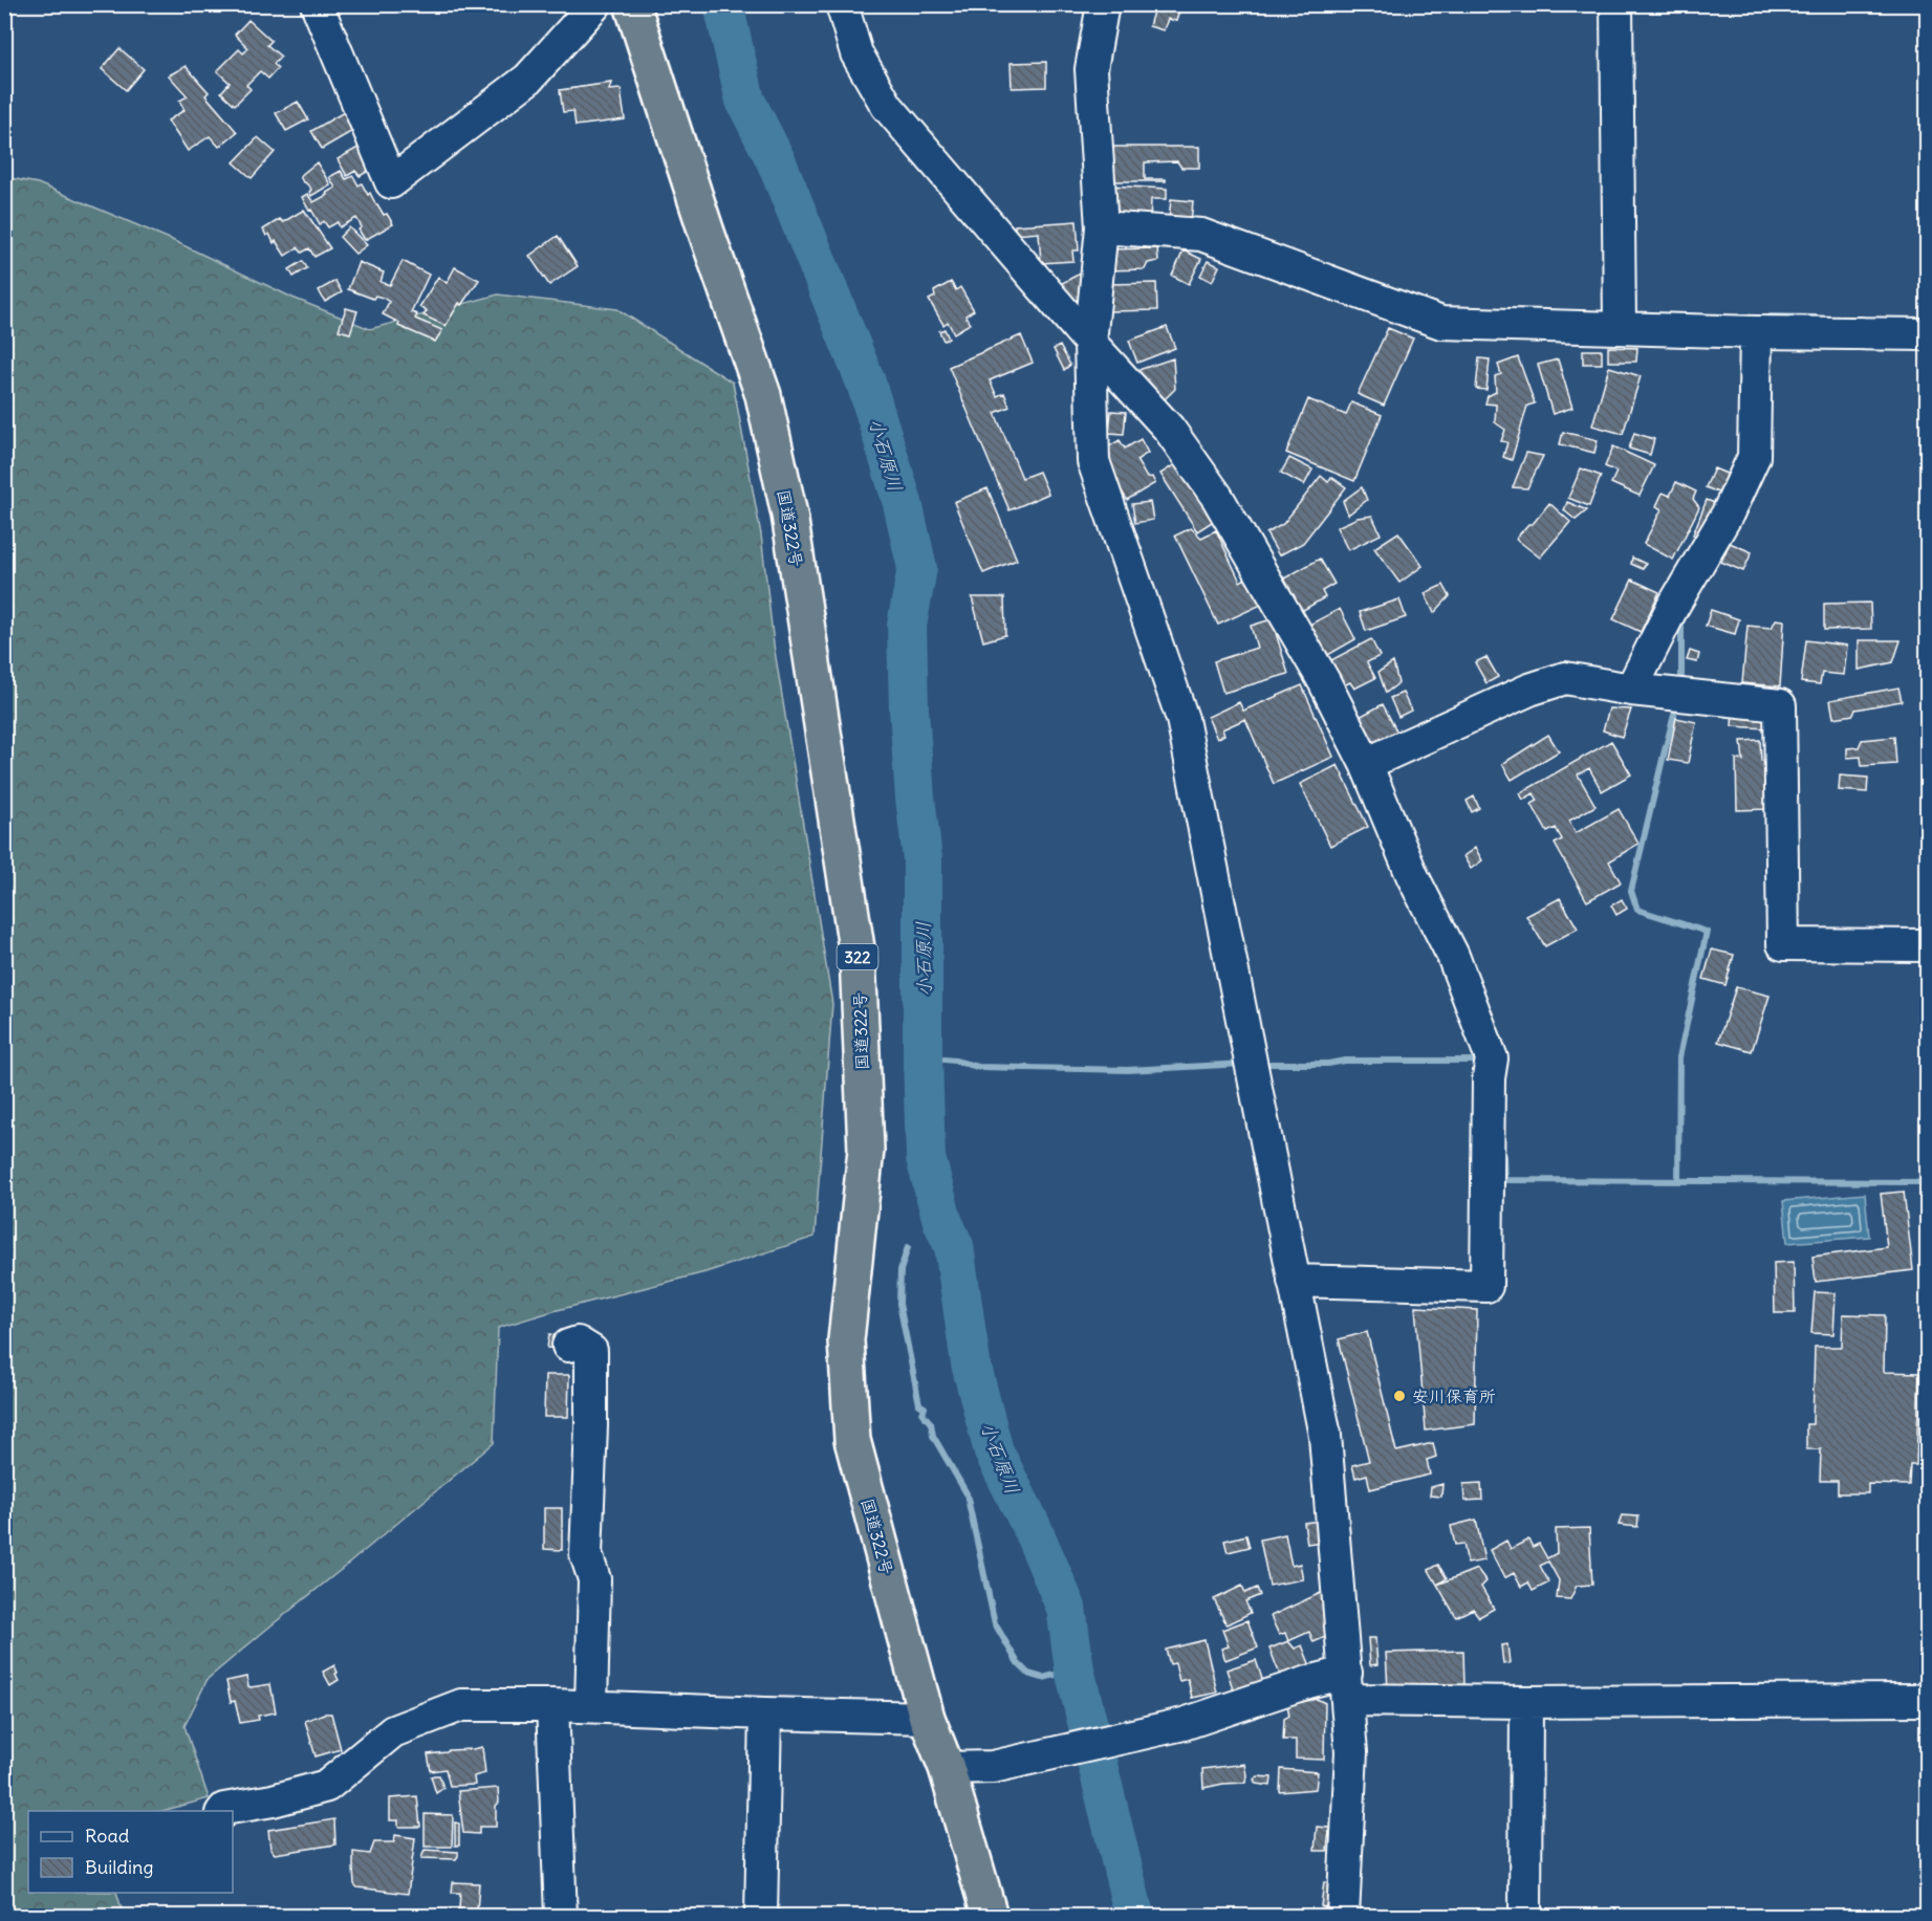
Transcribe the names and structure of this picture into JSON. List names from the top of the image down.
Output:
{
  "streets": {
    "highway": ["国道322号", "322"]
  },
  "water": ["小石原川"],
  "places": ["安川保育所"],
  "legend": ["Road", "Building"]
}
